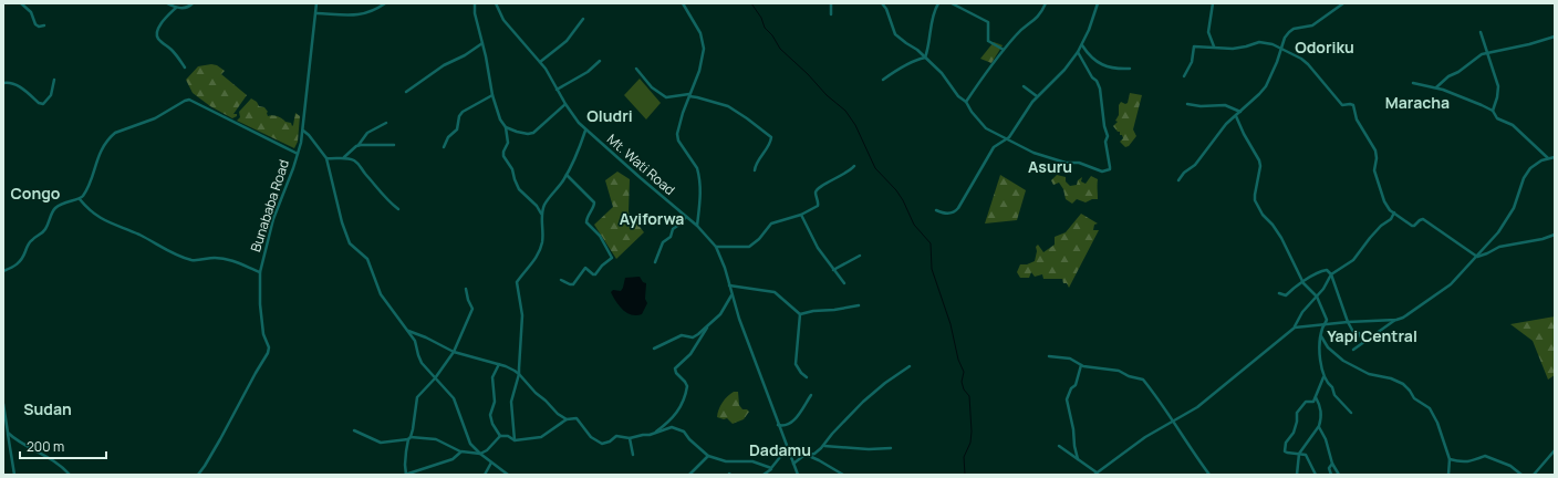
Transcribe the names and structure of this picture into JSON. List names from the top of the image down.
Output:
{
  "streets": {
    "street": ["Mt. Wati Road", "Bunababa Road"]
  },
  "districts": [
    "Odoriku",
    "Maracha",
    "Oludri",
    "Asuru",
    "Congo",
    "Ayiforwa",
    "Yapi Central",
    "Sudan",
    "Dadamu"
  ],
  "scale_bar": "200 m"
}
